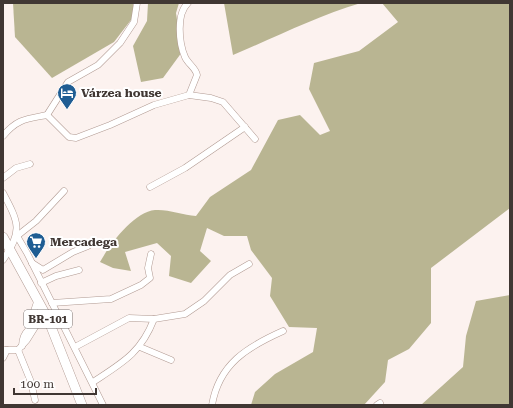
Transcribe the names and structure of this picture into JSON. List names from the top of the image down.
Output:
{
  "streets": {
    "highway": ["BR-101"]
  },
  "places": {
    "hotel": ["Várzea house"],
    "supermarket": ["Mercadega"]
  },
  "scale_bar": "100 m"
}
